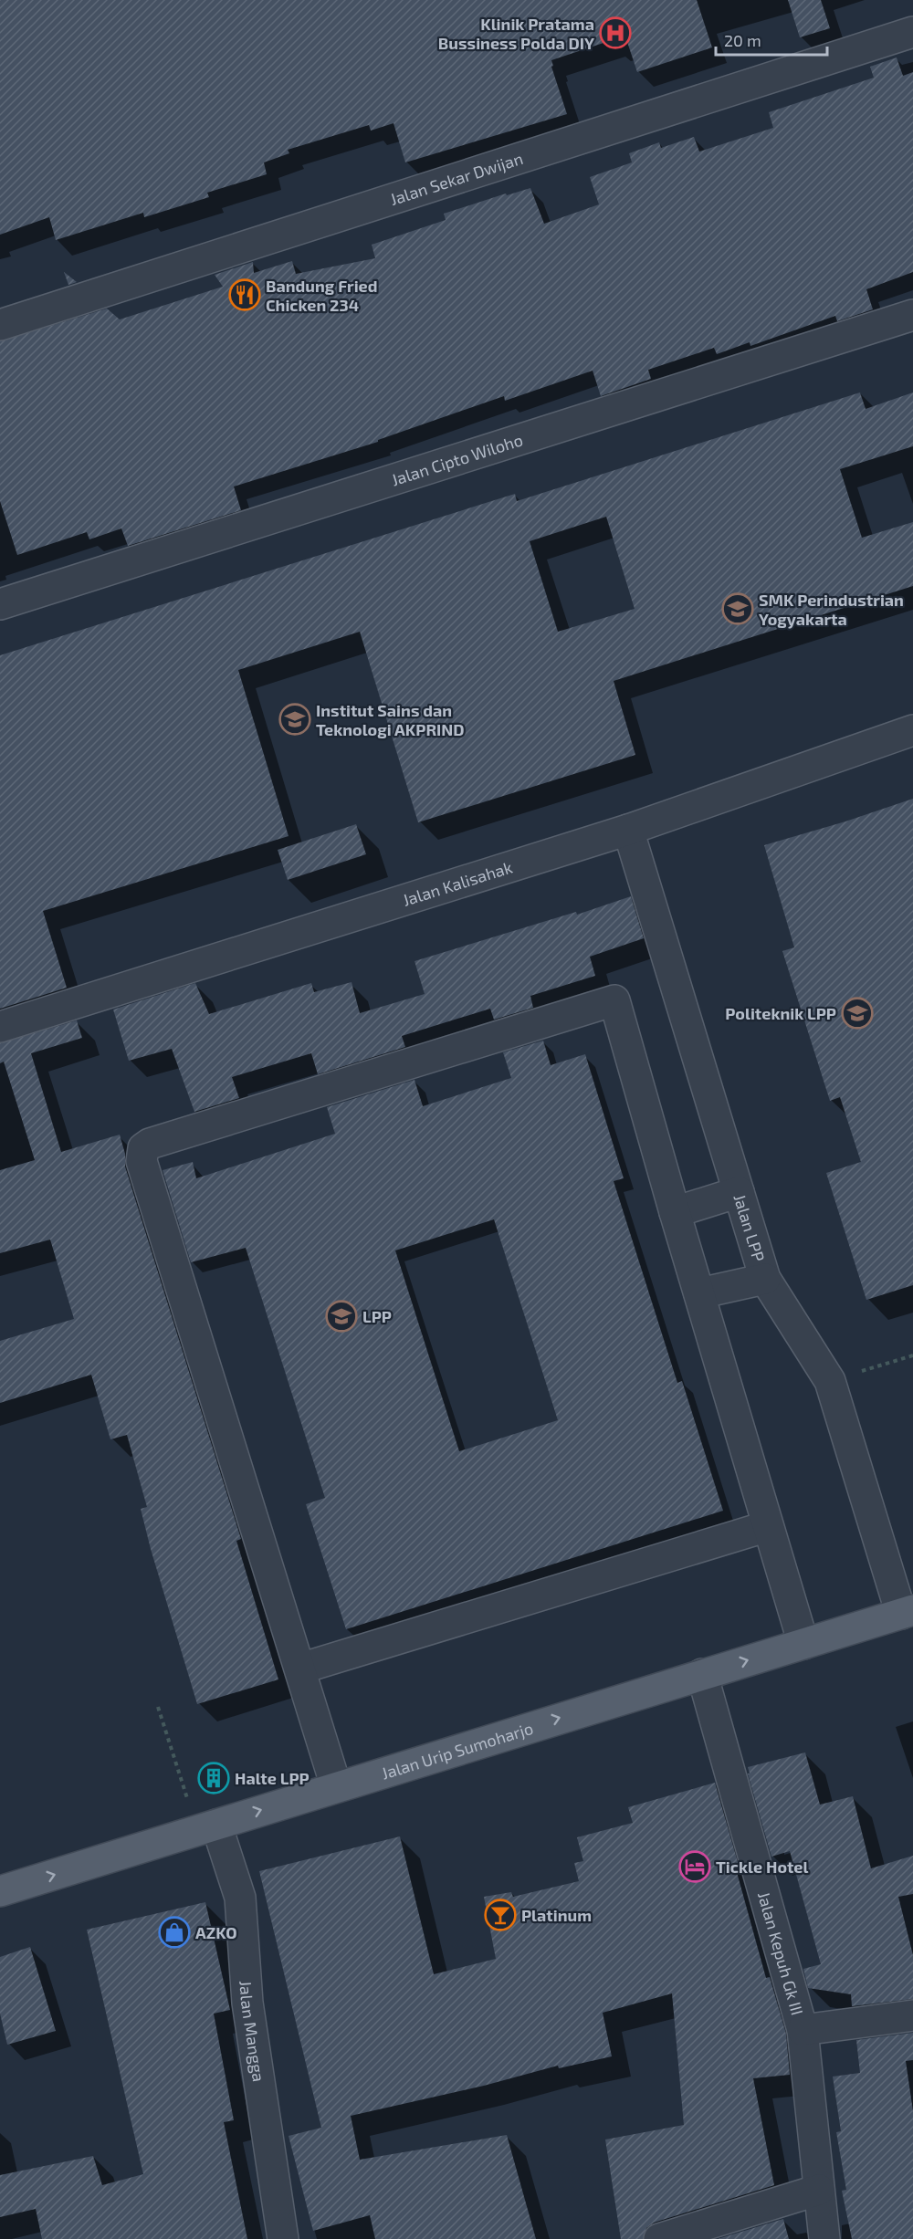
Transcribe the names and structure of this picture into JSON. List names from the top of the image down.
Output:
{
  "streets": {
    "main road": ["Jalan Urip Sumoharjo"],
    "street": [
      "Jalan Sekar Dwijan",
      "Jalan Cipto Wiloho",
      "Jalan Kalisahak",
      "Jalan LPP",
      "Jalan Kepuh Gk III",
      "Jalan Mangga"
    ]
  },
  "crossings": [
    ["Jalan Kalisahak", "Jalan LPP"],
    ["Jalan LPP", "Jalan Urip Sumoharjo"],
    ["Jalan Urip Sumoharjo", "Jalan Kepuh Gk III"],
    ["Jalan Urip Sumoharjo", "Jalan Mangga"]
  ],
  "one_way": ["Jalan Urip Sumoharjo"],
  "places": {
    "hospital": ["Klinik Pratama Bussiness Polda DIY"],
    "restaurant": ["Bandung Fried Chicken 234"],
    "school or university": [
      "SMK Perindustrian Yogyakarta",
      "Institut Sains dan Teknologi AKPRIND",
      "Politeknik LPP",
      "LPP"
    ],
    "building": ["Halte LPP"],
    "hotel": ["Tickle Hotel"],
    "bar": ["Platinum"],
    "shop": ["AZKO"]
  },
  "scale_bar": "20 m"
}
